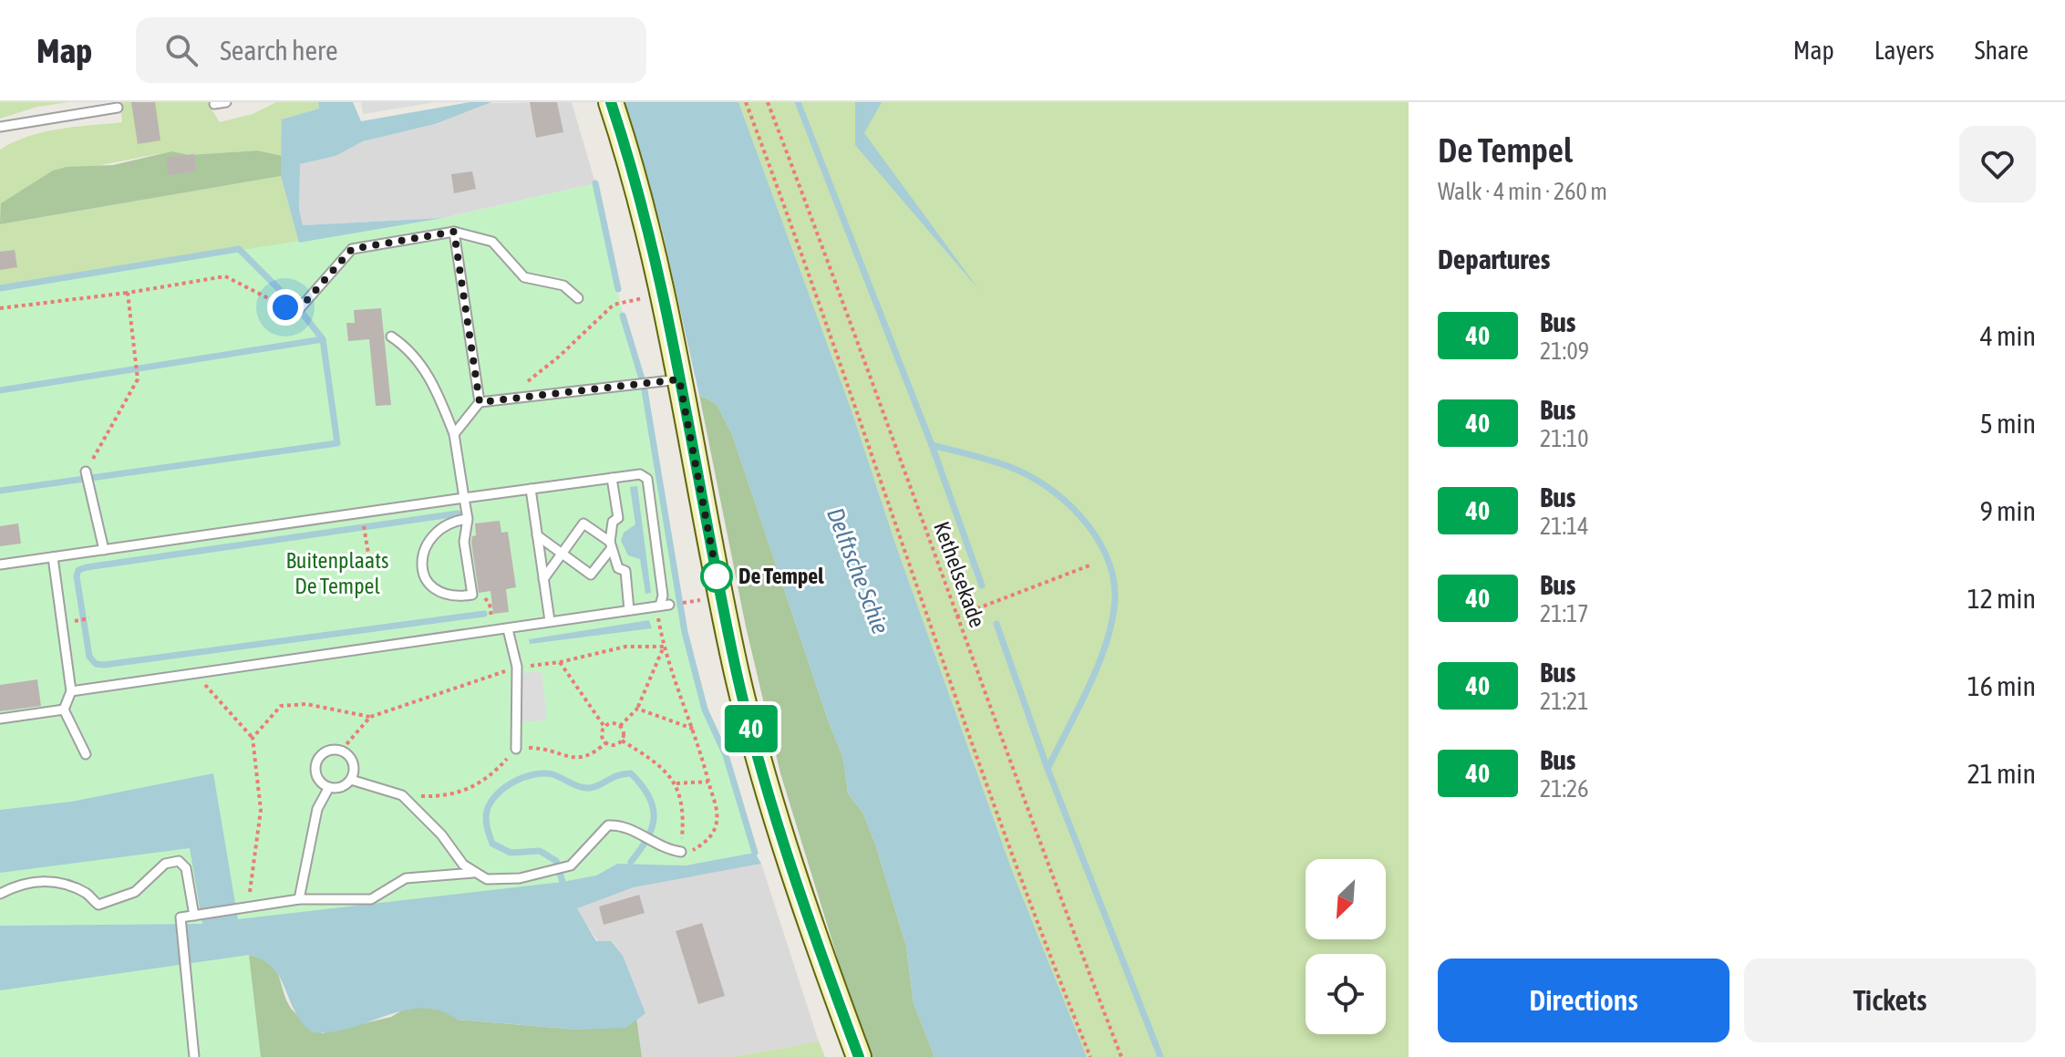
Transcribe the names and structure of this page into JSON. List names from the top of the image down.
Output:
{
  "streets": {
    "path": ["Kethelsekade"]
  },
  "water": ["Delftsche Schie"],
  "parks": ["Buitenplaats De Tempel"],
  "places": ["De Tempel"],
  "lines": ["bus line 40"],
  "north": "bottom left",
  "page": {
    "header": "Map",
    "search": "Search here",
    "nav": ["Map", "Layers", "Share"],
    "on_map": "40",
    "heading": [
      ["De Tempel", "Walk · 4 min · 260 m"],
      "Departures"
    ],
    "list": [
      {
        "mark": "40",
        "name": "Bus",
        "note": "21:09",
        "value": "4 min"
      },
      {
        "mark": "40",
        "name": "Bus",
        "note": "21:10",
        "value": "5 min"
      },
      {
        "mark": "40",
        "name": "Bus",
        "note": "21:14",
        "value": "9 min"
      },
      {
        "mark": "40",
        "name": "Bus",
        "note": "21:17",
        "value": "12 min"
      },
      {
        "mark": "40",
        "name": "Bus",
        "note": "21:21",
        "value": "16 min"
      },
      {
        "mark": "40",
        "name": "Bus",
        "note": "21:26",
        "value": "21 min"
      }
    ],
    "buttons": ["Directions", "Tickets"]
  }
}
